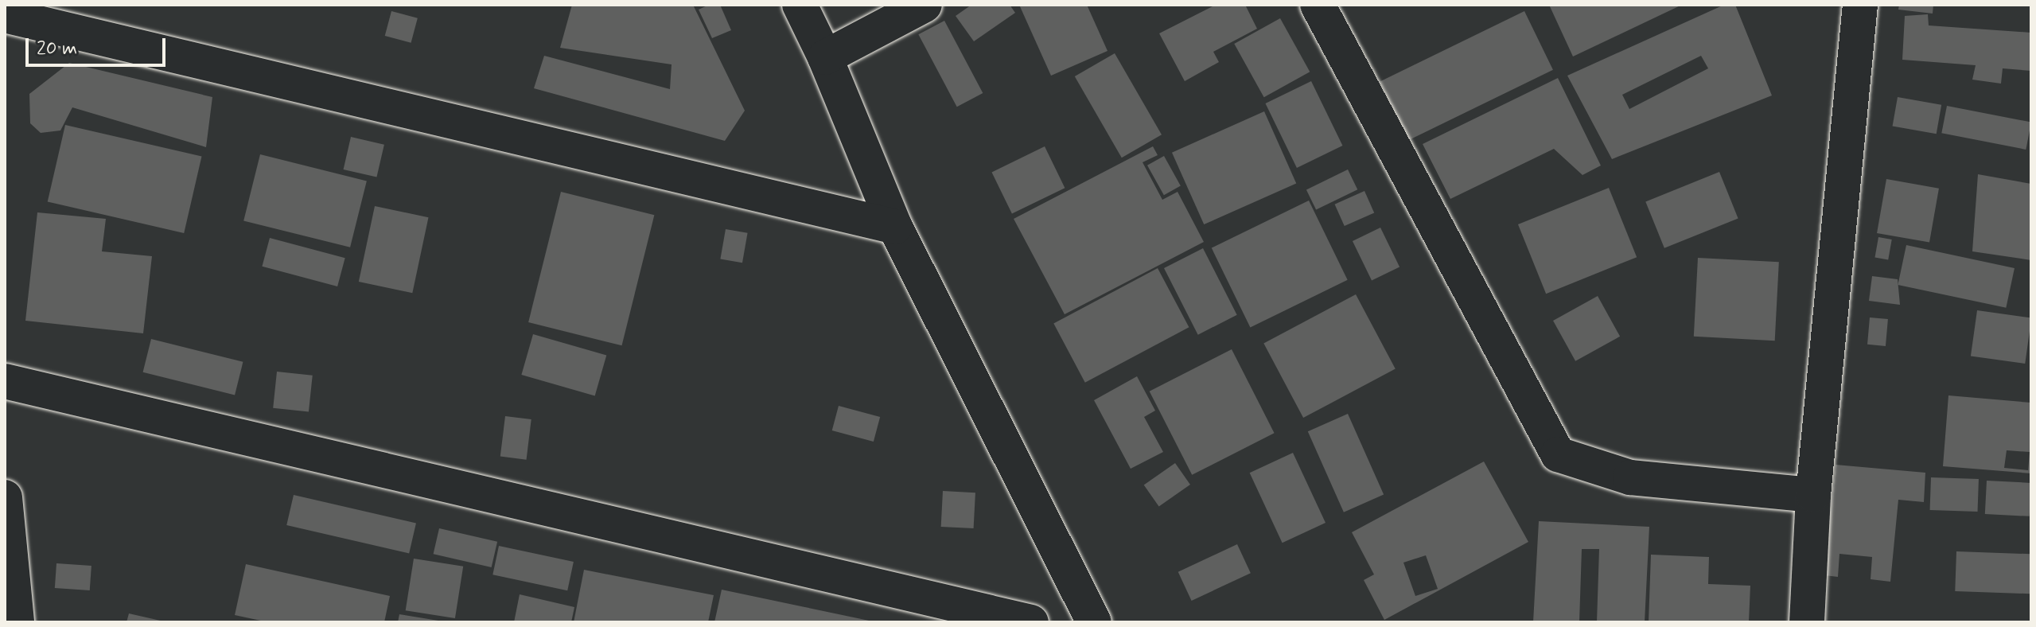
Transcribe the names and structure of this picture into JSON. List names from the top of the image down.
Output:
{
  "scale_bar": "20 m"
}
